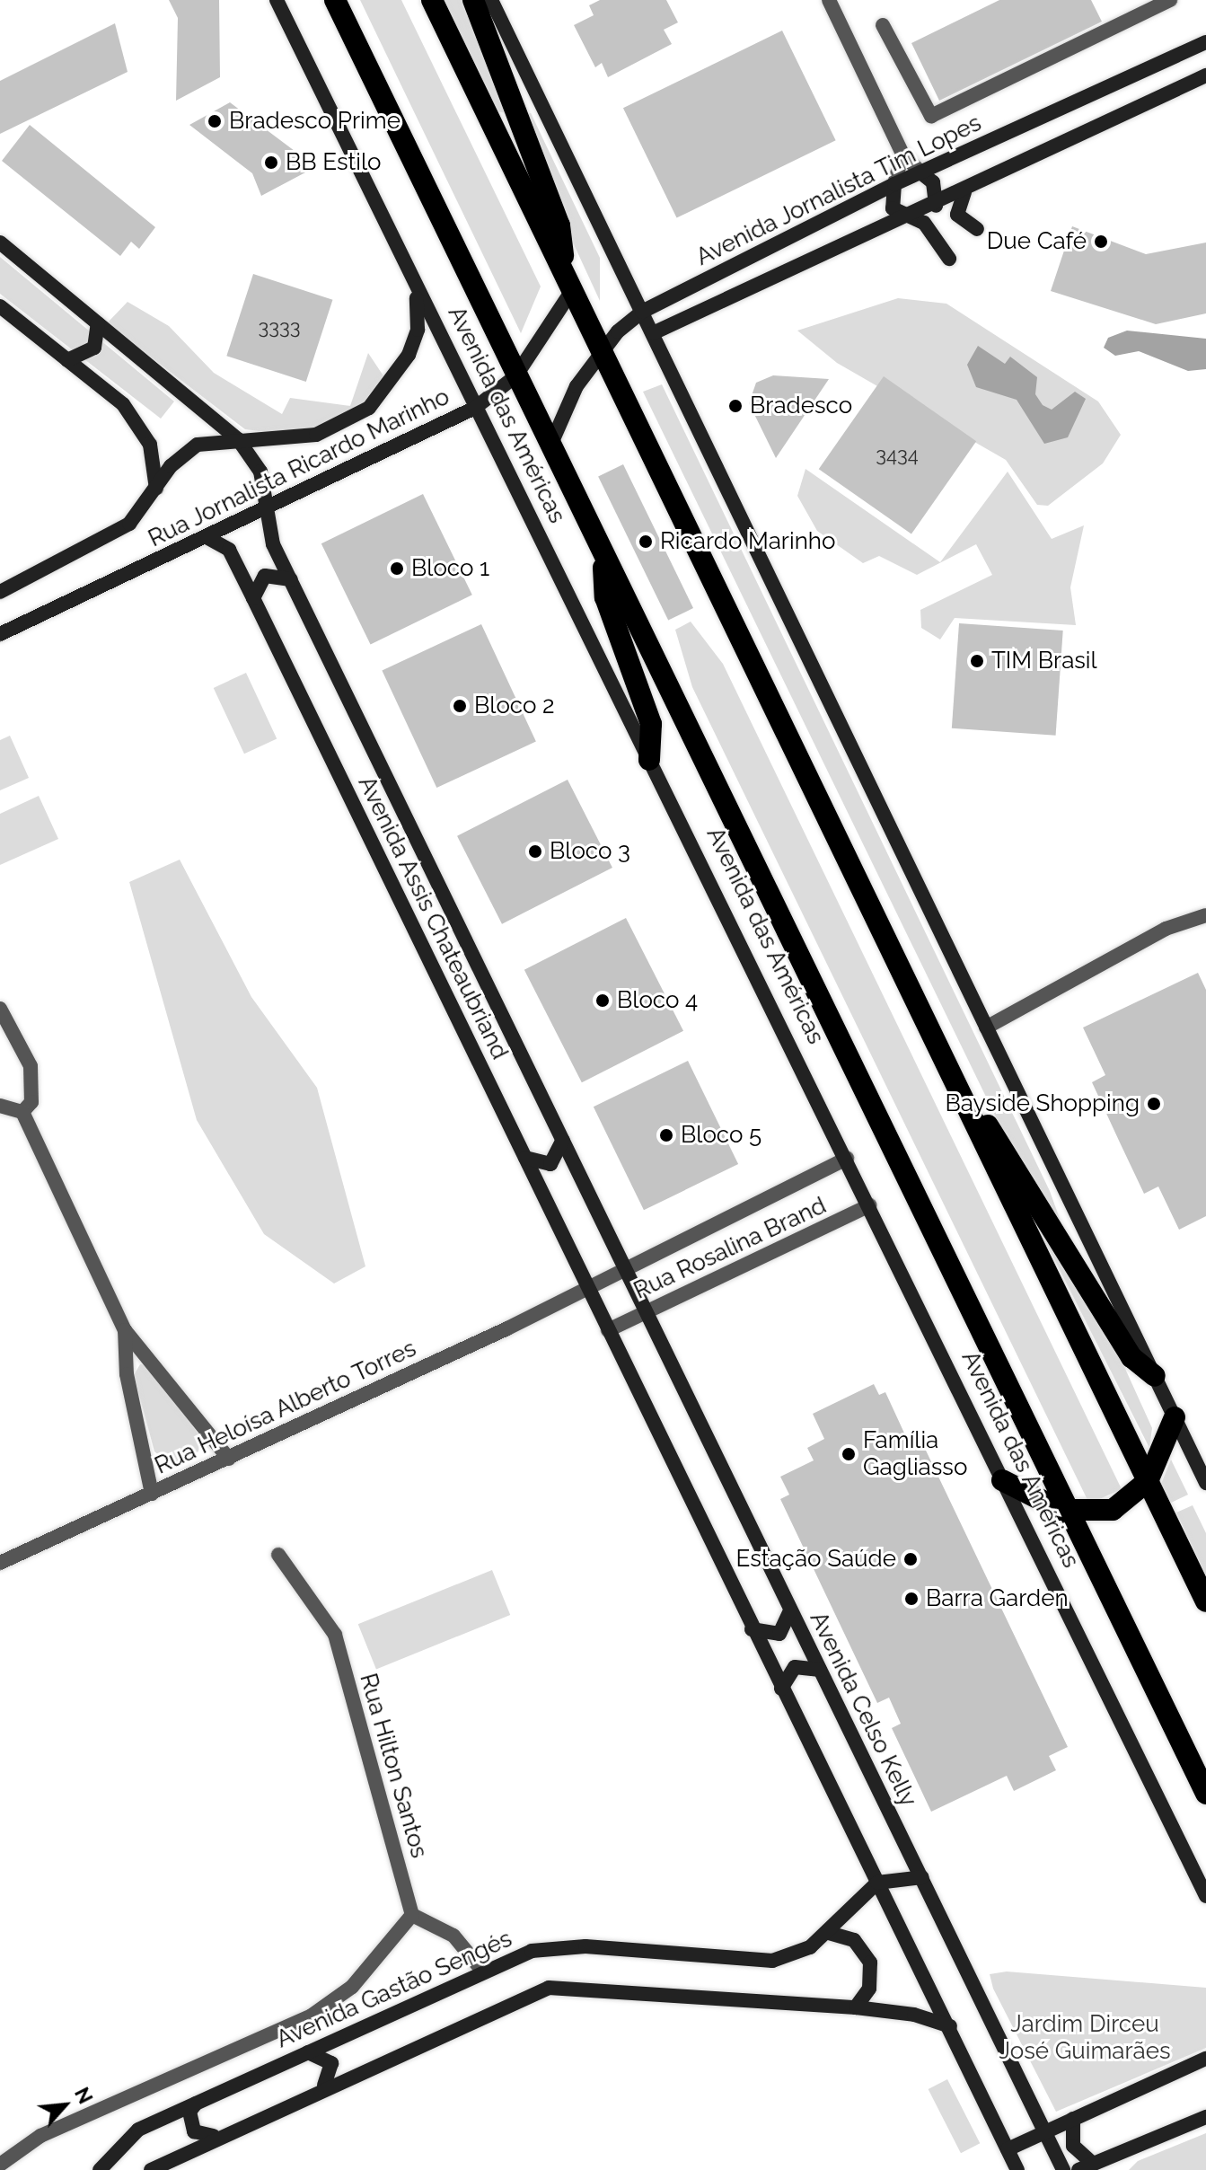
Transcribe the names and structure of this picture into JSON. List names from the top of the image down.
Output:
{
  "streets": {
    "highway": ["Avenida das Américas"],
    "street": [
      "Avenida Jornalista Tim Lopes",
      "Rua Jornalista Ricardo Marinho",
      "Avenida Assis Chateaubriand",
      "Rua Rosalina Brand",
      "Rua Heloísa Alberto Torres",
      "Avenida Celso Kelly",
      "Rua Hilton Santos",
      "Avenida Gastão Sengés"
    ]
  },
  "crossings": [
    ["Avenida Jornalista Tim Lopes", "Avenida das Américas"],
    ["Avenida das Américas", "Rua Jornalista Ricardo Marinho"],
    ["Avenida das Américas", "Rua Rosalina Brand"],
    ["Rua Jornalista Ricardo Marinho", "Avenida Assis Chateaubriand"],
    ["Avenida Assis Chateaubriand", "Rua Rosalina Brand"],
    ["Avenida Assis Chateaubriand", "Rua Heloísa Alberto Torres"],
    ["Avenida Assis Chateaubriand", "Avenida Celso Kelly"],
    ["Rua Rosalina Brand", "Rua Heloísa Alberto Torres"],
    ["Rua Rosalina Brand", "Avenida Celso Kelly"]
  ],
  "parks": ["Jardim Dirceu José Guimarães"],
  "places": [
    "Bradesco Prime",
    "BB Estilo",
    "Due Café",
    "Bradesco",
    "Ricardo Marinho",
    "Bloco 1",
    "TIM Brasil",
    "Bloco 2",
    "Bloco 3",
    "Bloco 4",
    "Bayside Shopping",
    "Bloco 5",
    "Família Gagliasso",
    "Estação Saúde",
    "Barra Garden"
  ],
  "house_numbers": ["3333", "3434"],
  "north": "top right"
}
